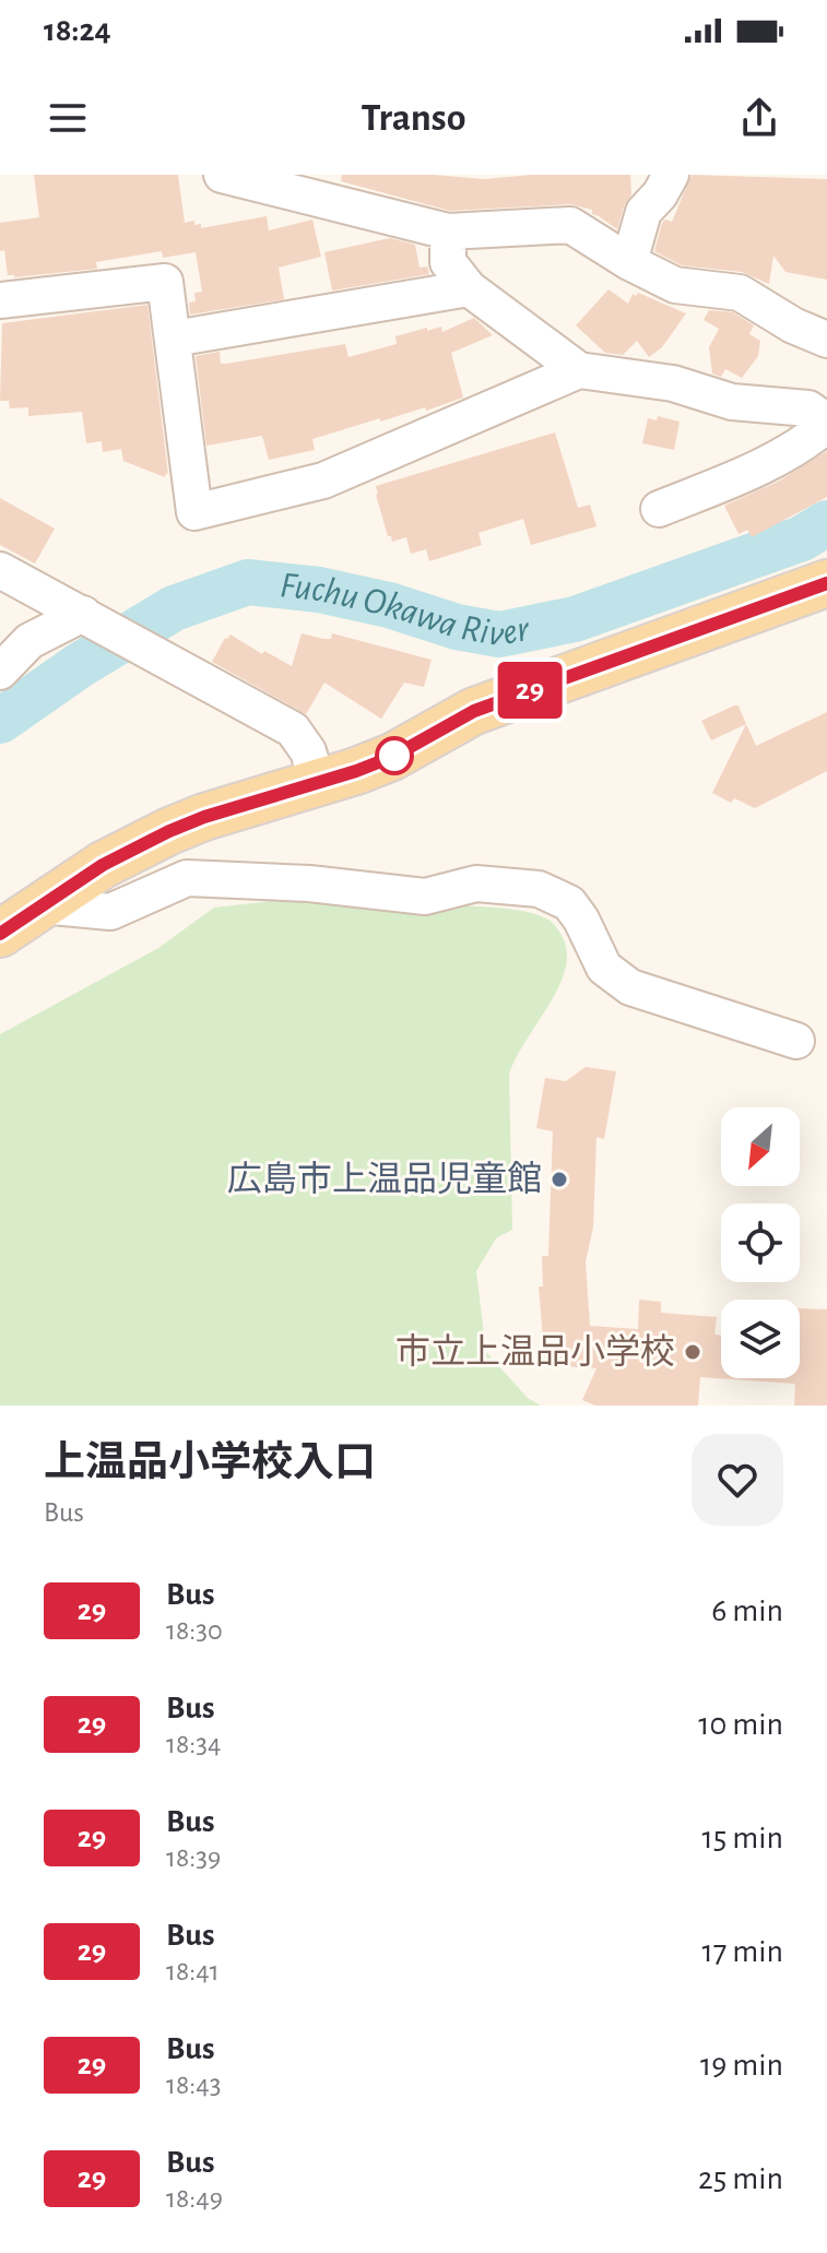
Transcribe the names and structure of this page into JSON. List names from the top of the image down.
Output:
{
  "water": ["Fuchu Okawa River"],
  "places": ["広島市上温品児童館", "市立上温品小学校"],
  "lines": ["bus line 29"],
  "north": "bottom left",
  "page": {
    "status": "18:24",
    "header": "Transo",
    "on_map": "29",
    "heading": ["上温品小学校入口", "Bus"],
    "list": [
      {
        "mark": "29",
        "name": "Bus",
        "note": "18:30",
        "value": "6 min"
      },
      {
        "mark": "29",
        "name": "Bus",
        "note": "18:34",
        "value": "10 min"
      },
      {
        "mark": "29",
        "name": "Bus",
        "note": "18:39",
        "value": "15 min"
      },
      {
        "mark": "29",
        "name": "Bus",
        "note": "18:41",
        "value": "17 min"
      },
      {
        "mark": "29",
        "name": "Bus",
        "note": "18:43",
        "value": "19 min"
      },
      {
        "mark": "29",
        "name": "Bus",
        "note": "18:49",
        "value": "25 min"
      }
    ]
  }
}
